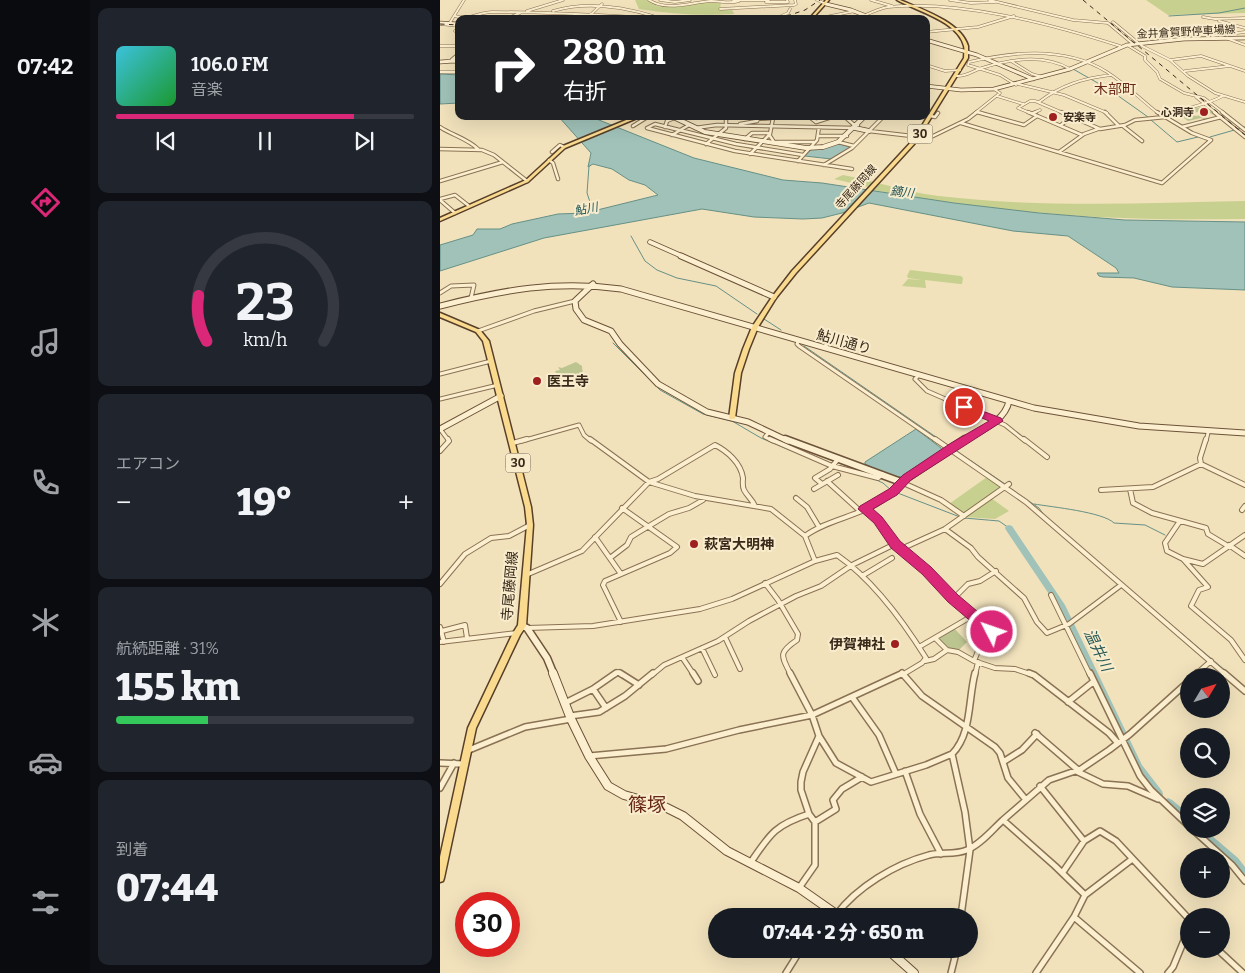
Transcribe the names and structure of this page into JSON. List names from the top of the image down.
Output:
{
  "streets": {
    "main road": ["30", "寺尾藤岡線"],
    "street": ["金井倉賀野停車場線", "鮎川通り"]
  },
  "crossings": [
    ["金井倉賀野停車場線", "寺尾藤岡線"],
    ["寺尾藤岡線", "鮎川通り"]
  ],
  "districts": ["木部町", "篠塚"],
  "water": ["鏑川", "鮎川", "温井川"],
  "places": [
    "心洞寺",
    "安楽寺",
    "医王寺",
    "萩宮大明神",
    "伊賀神社"
  ],
  "north": "top right",
  "page": {
    "tabs": "07:42",
    "turn": ["280 m", "右折"],
    "song": ["106.0 FM", "音楽"],
    "tile": [
      "エアコン",
      ["航続距離 · 31%", "155 km"],
      ["到着", "07:44"]
    ],
    "heat": ["−", "19°", "+"],
    "map_buttons": ["+", "−"],
    "limit": "30",
    "trip": "07:44 · 2 分 · 650 m",
    "gauge": ["23", "km/h"]
  }
}
